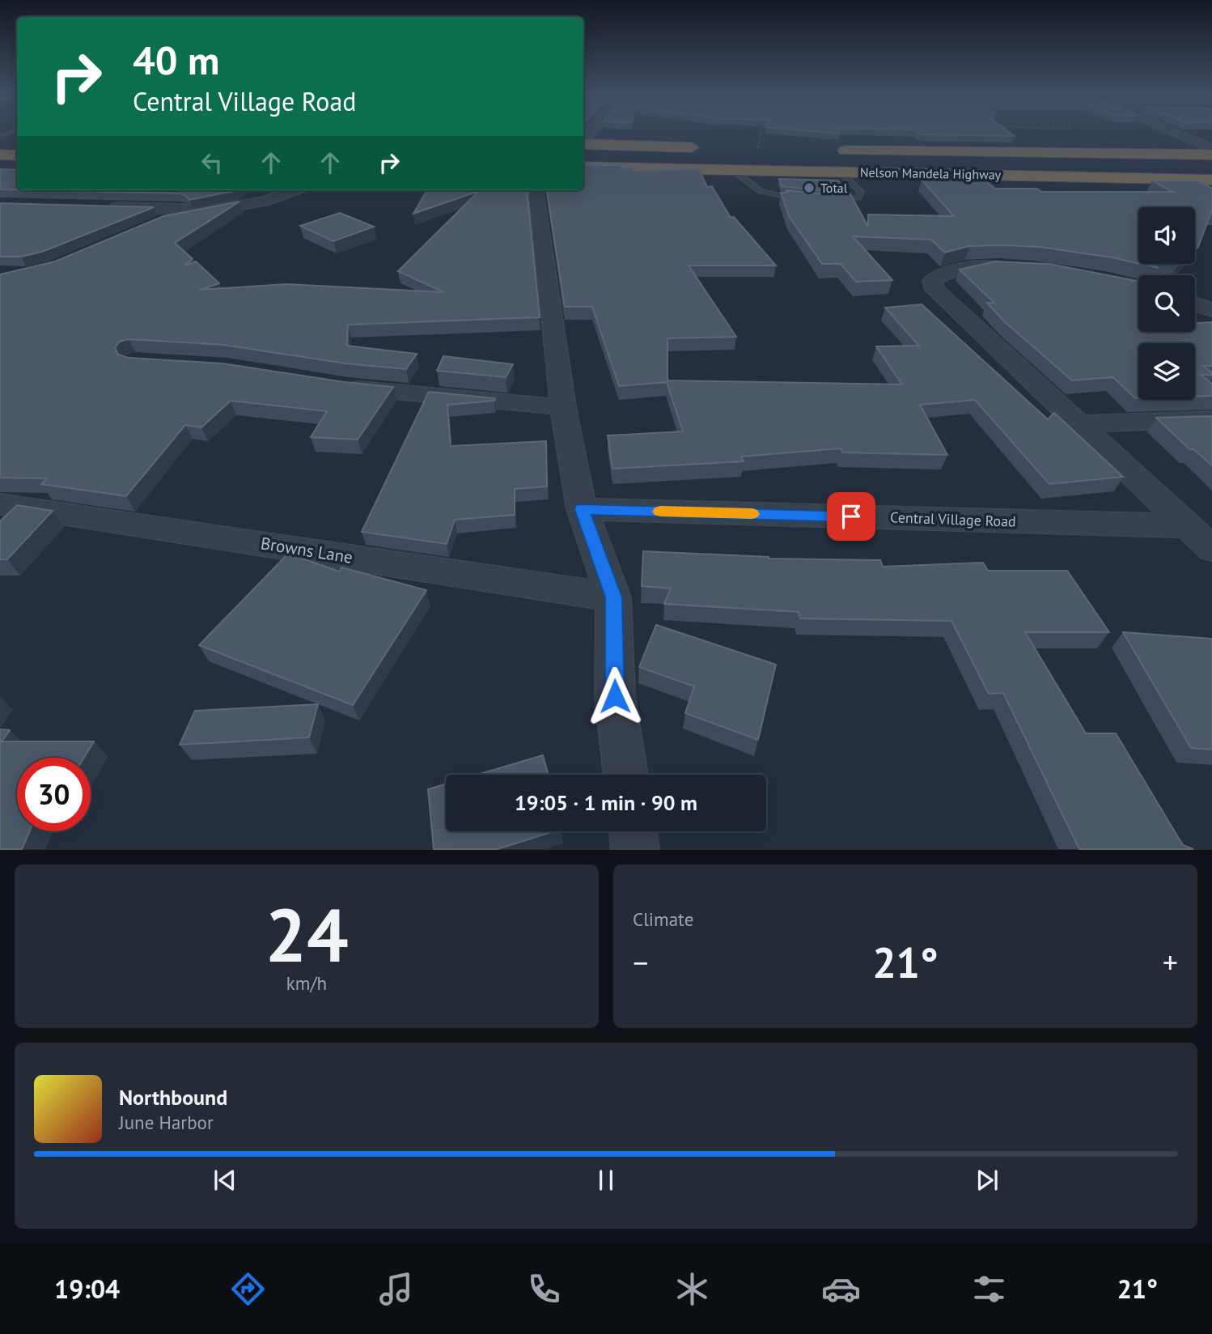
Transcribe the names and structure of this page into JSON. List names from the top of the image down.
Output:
{
  "streets": {
    "highway": ["Nelson Mandela Highway"],
    "street": ["Central Village Road", "Browns Lane"]
  },
  "places": ["Total"],
  "page": {
    "turn": ["40 m", "Central Village Road"],
    "limit": "30",
    "trip": "19:05 · 1 min · 90 m",
    "tile": [
      ["24", "km/h"],
      "Climate"
    ],
    "heat": ["−", "21°", "+"],
    "song": ["Northbound", "June Harbor"],
    "tabs": ["19:04", "21°"]
  }
}
